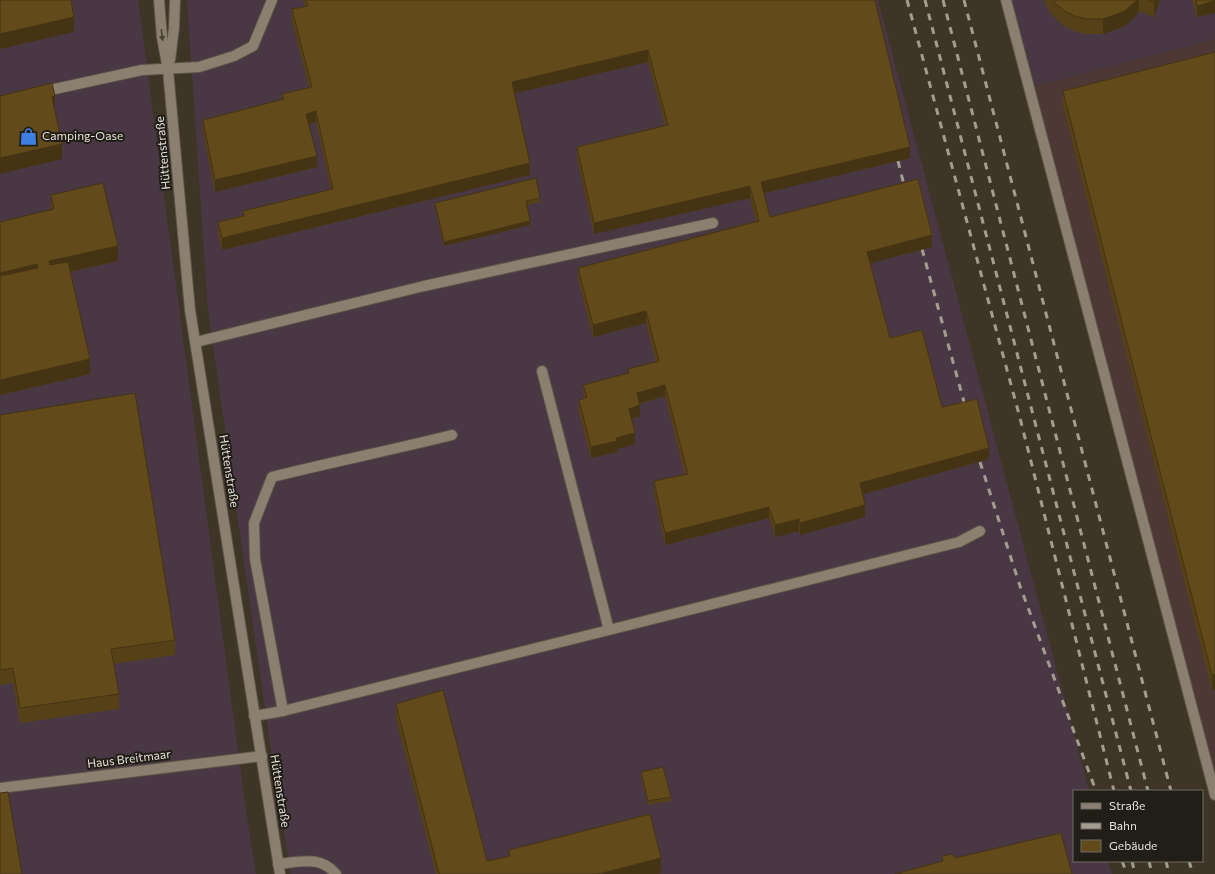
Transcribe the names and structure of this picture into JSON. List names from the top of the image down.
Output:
{
  "streets": {
    "street": ["Hüttenstraße", "Haus Breitmaar"]
  },
  "crossings": [
    ["Hüttenstraße", "Haus Breitmaar"]
  ],
  "places": {
    "shop": ["Camping-Oase"]
  },
  "legend": ["Straße", "Bahn", "Gebäude"]
}
